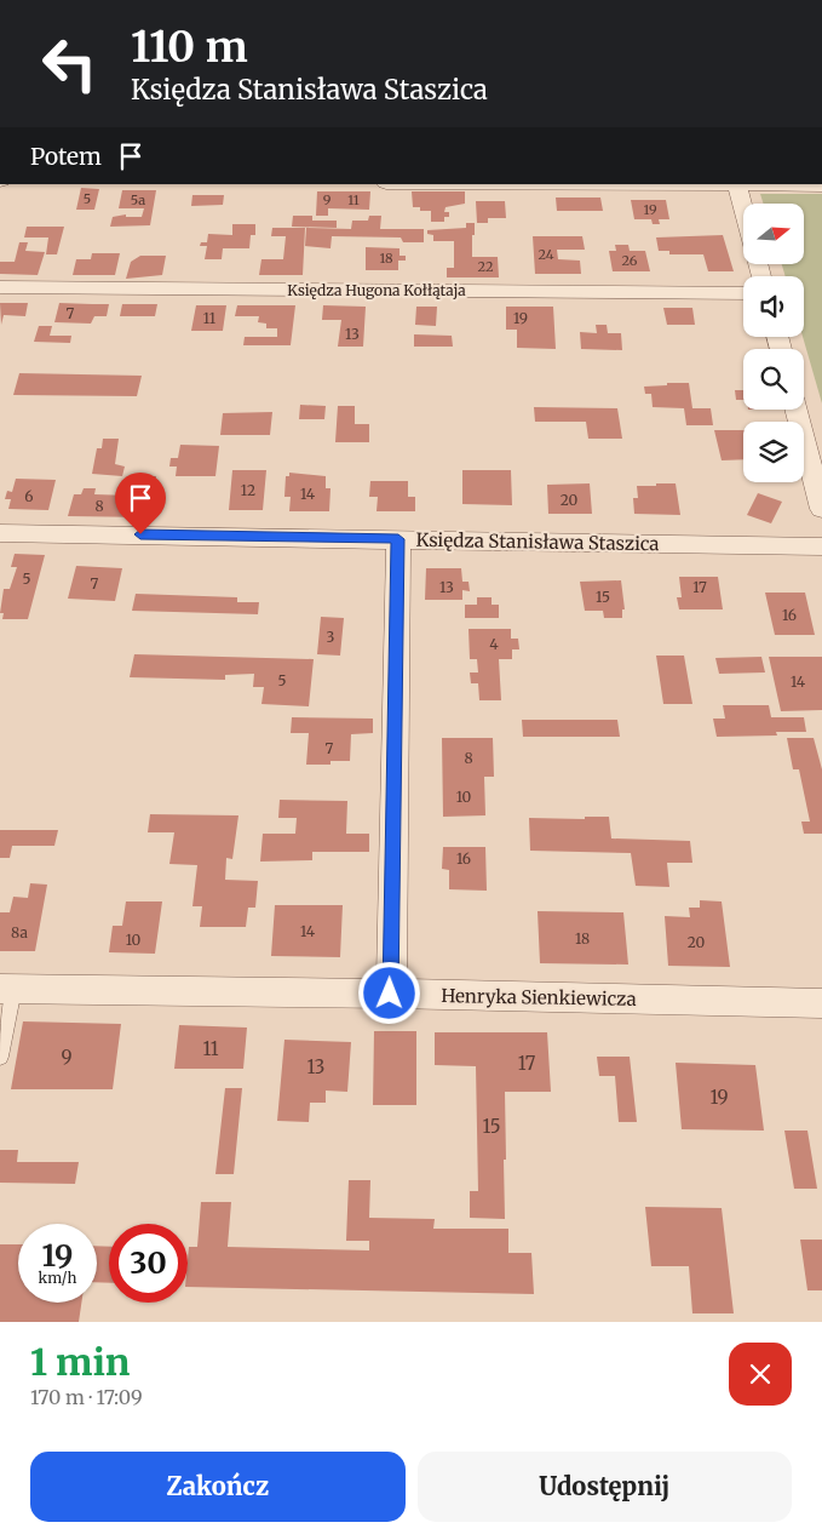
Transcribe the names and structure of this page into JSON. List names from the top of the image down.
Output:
{
  "streets": {
    "street": ["Księdza Hugona Kołłątaja", "Księdza Stanisława Staszica", "Henryka Sienkiewicza"]
  },
  "house_numbers": [
    "5",
    "5a",
    "9",
    "11",
    "19",
    "24",
    "18",
    "26",
    "22",
    "7",
    "11",
    "19",
    "13",
    "12",
    "14",
    "6",
    "20",
    "8",
    "5",
    "7",
    "13",
    "17",
    "15",
    "16",
    "3",
    "4",
    "5",
    "14",
    "7",
    "8",
    "10",
    "16",
    "14",
    "8a",
    "18",
    "10",
    "20",
    "11",
    "9",
    "17",
    "13",
    "19",
    "15"
  ],
  "north": "right",
  "page": {
    "turn": ["110 m", "Księdza Stanisława Staszica"],
    "then": "Potem",
    "speed": "19 km/h",
    "limit": "30",
    "heading": ["1 min", "170 m · 17:09"],
    "buttons": ["Zakończ", "Udostępnij"]
  }
}
